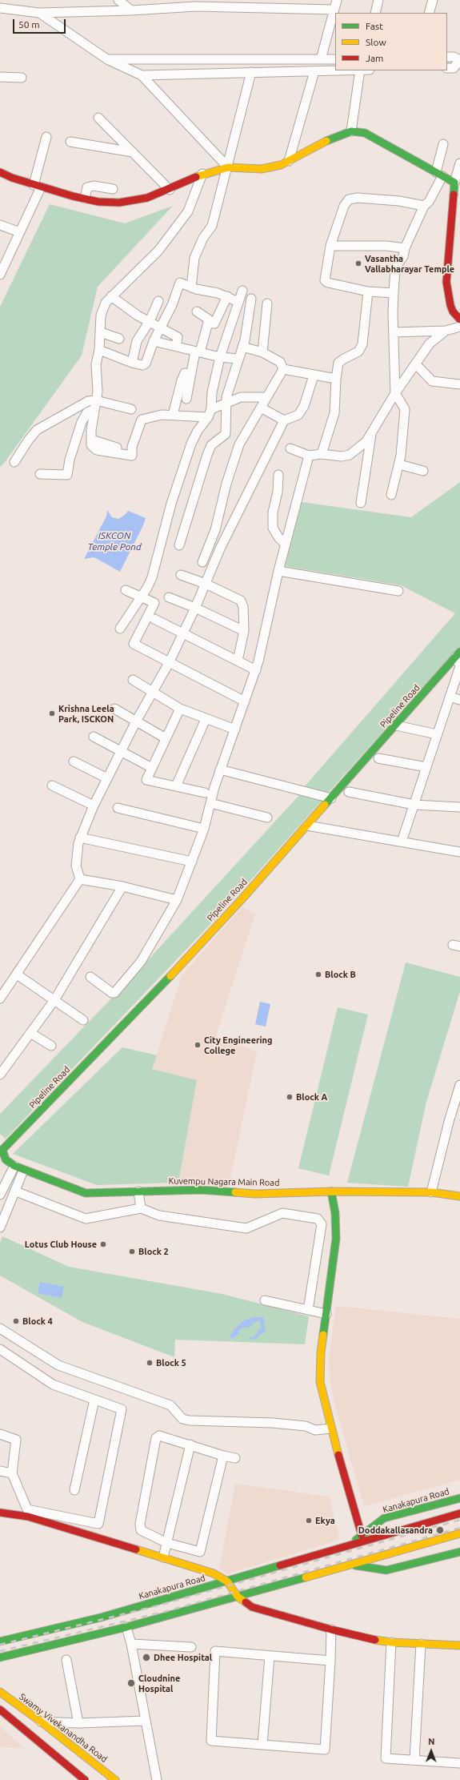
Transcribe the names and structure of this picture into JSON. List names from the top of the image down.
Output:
{
  "streets": {
    "main road": [
      "Pipeline Road",
      "Kuvempu Nagara Main Road",
      "Kanakapura Road",
      "Swamy Vivekanandha Road"
    ]
  },
  "crossings": [
    ["Pipeline Road", "Kuvempu Nagara Main Road"]
  ],
  "water": ["ISKCON Temple Pond"],
  "places": [
    "Vasantha Vallabharayar Temple",
    "Krishna Leela Park, ISCKON",
    "Block B",
    "City Engineering College",
    "Block A",
    "Lotus Club House",
    "Block 2",
    "Block 4",
    "Block 5",
    "Ekya",
    "Doddakallasandra",
    "Dhee Hospital",
    "Cloudnine Hospital"
  ],
  "legend": ["Fast", "Slow", "Jam"],
  "scale_bar": "50 m",
  "north": "top"
}
